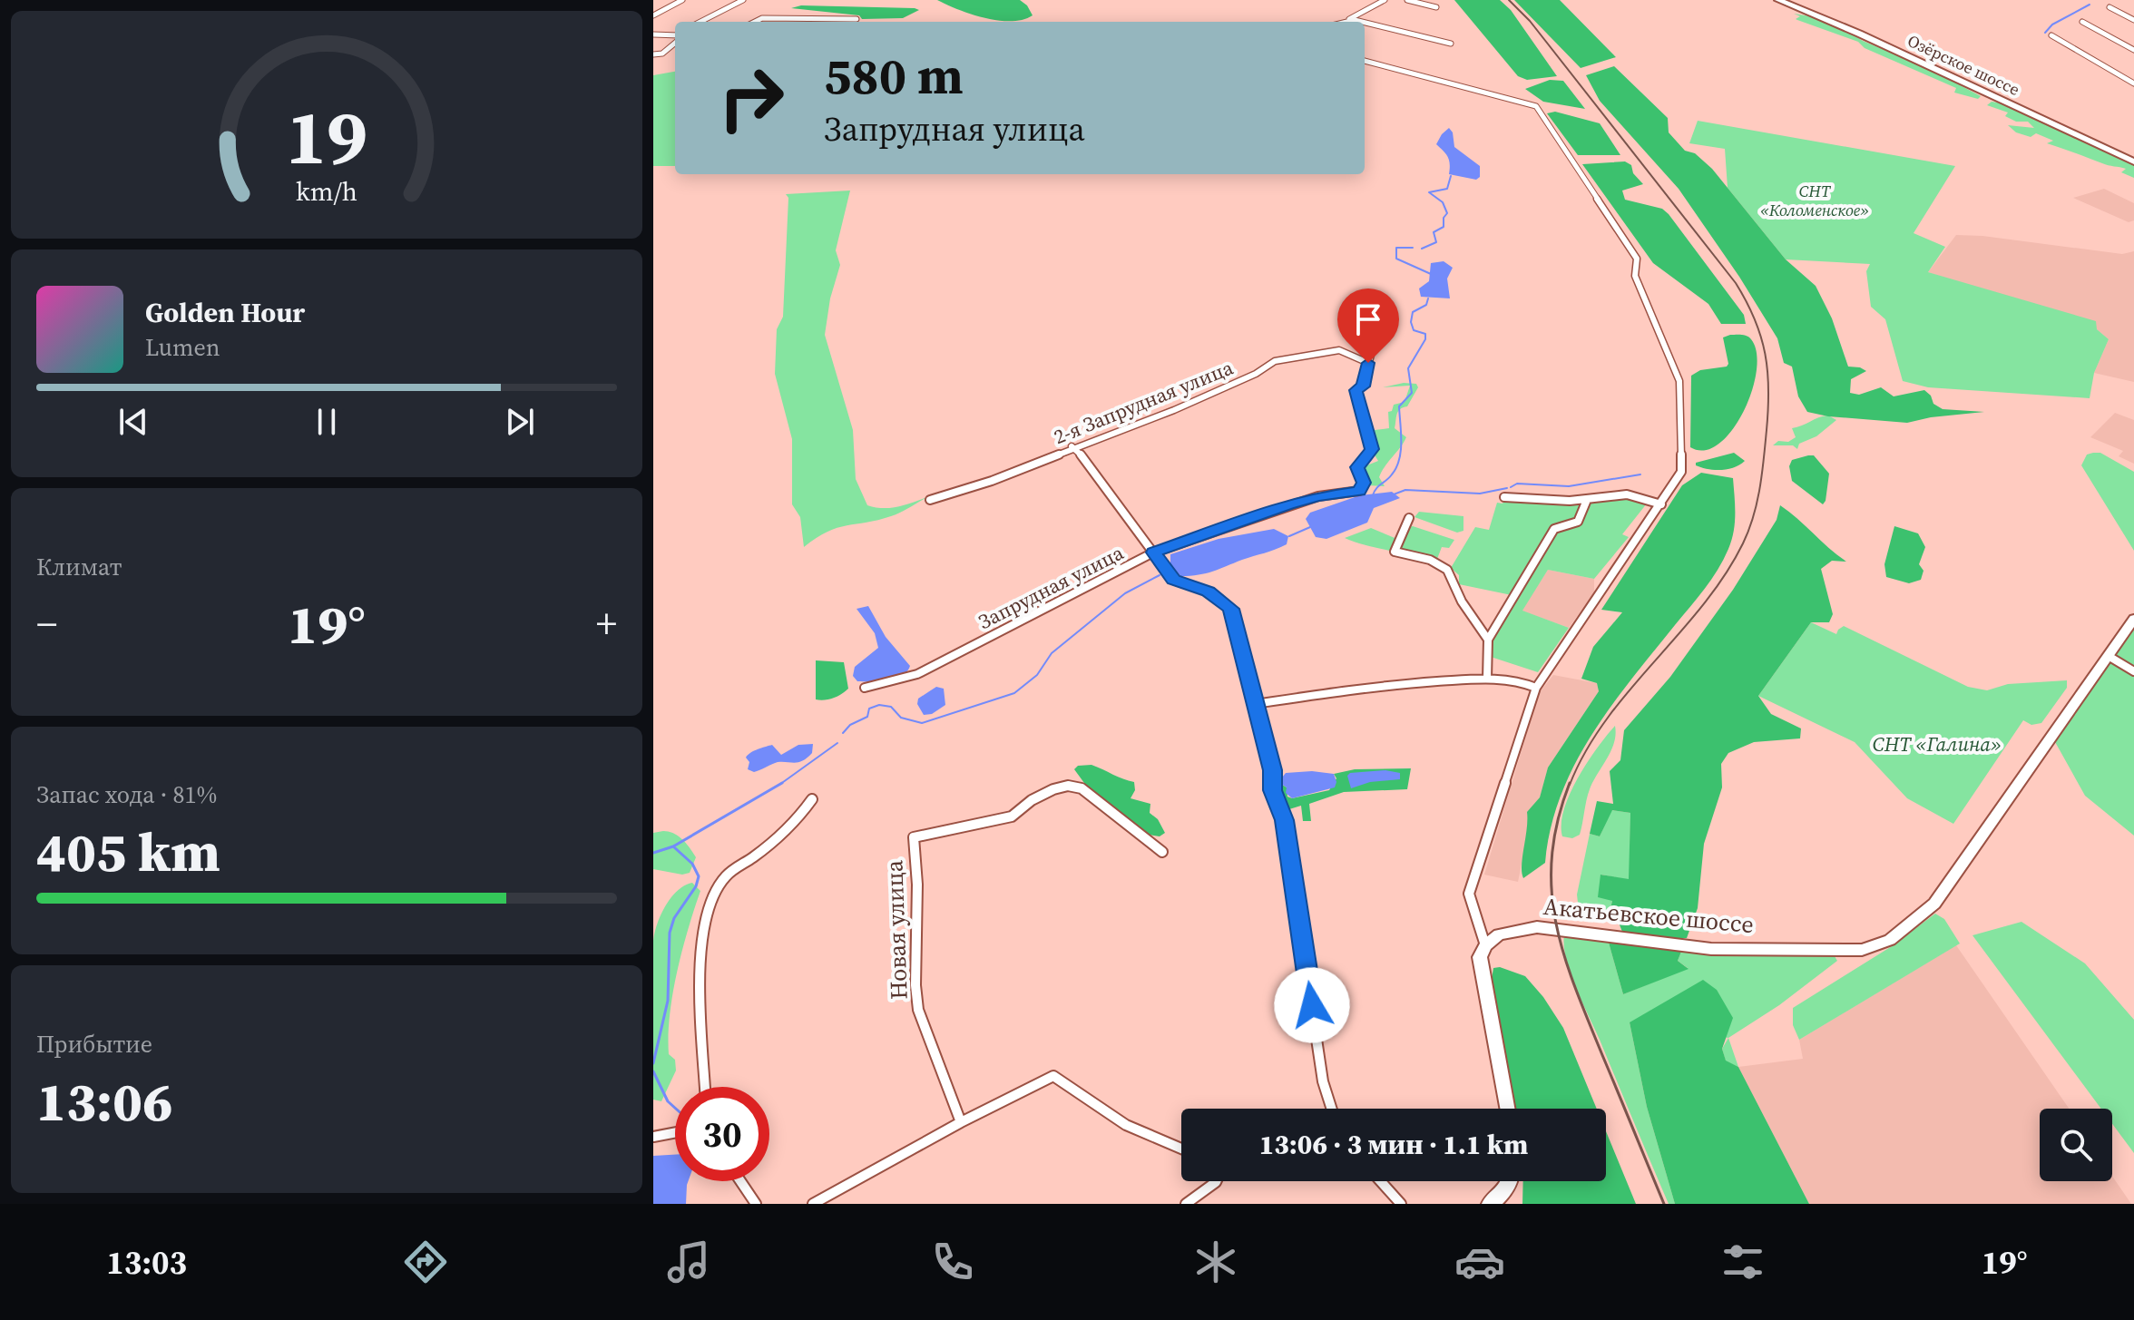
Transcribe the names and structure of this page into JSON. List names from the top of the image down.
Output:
{
  "streets": {
    "main road": ["Озёрское шоссе", "Акатьевское шоссе"],
    "street": ["2-я Запрудная улица", "Запрудная улица", "Новая улица"]
  },
  "crossings": [
    ["2-я Запрудная улица", "Запрудная улица"]
  ],
  "parks": ["СНТ «Коломенское»", "СНТ «Галина»"],
  "page": {
    "turn": ["580 m", "Запрудная улица"],
    "song": ["Golden Hour", "Lumen"],
    "tile": [
      "Климат",
      ["Запас хода · 81%", "405 km"],
      ["Прибытие", "13:06"]
    ],
    "heat": ["−", "19°", "+"],
    "limit": "30",
    "trip": "13:06 · 3 мин · 1.1 km",
    "tabs": ["13:03", "19°"],
    "gauge": ["19", "km/h"]
  }
}
